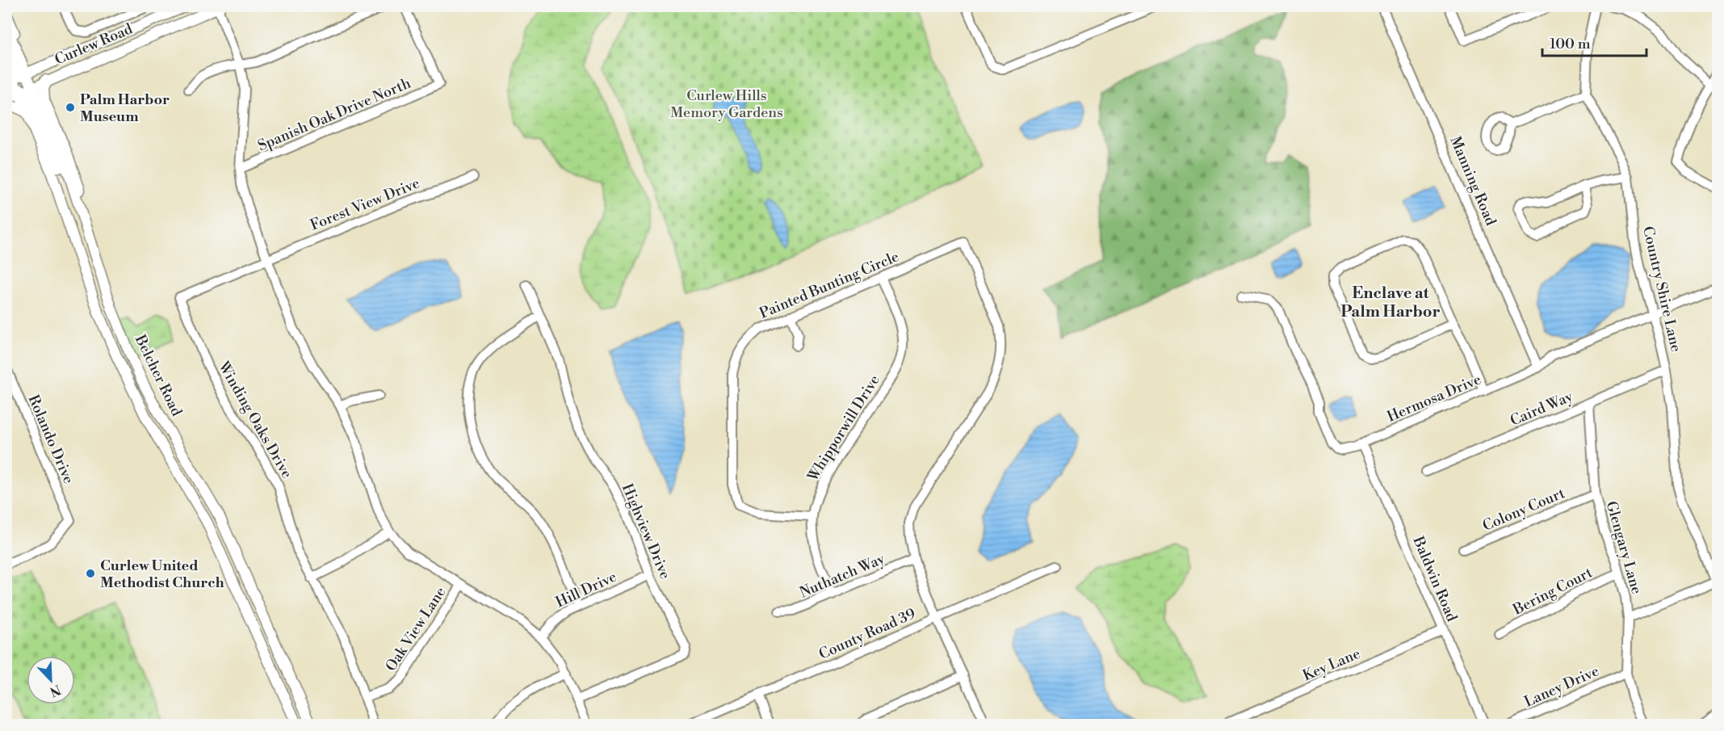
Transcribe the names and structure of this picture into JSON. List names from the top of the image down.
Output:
{
  "streets": {
    "main road": ["Curlew Road", "Belcher Road"],
    "street": [
      "Spanish Oak Drive North",
      "Manning Road",
      "Forest View Drive",
      "Painted Bunting Circle",
      "Country Shire Lane",
      "Hermosa Drive",
      "Caird Way",
      "Winding Oaks Drive",
      "Whipporwill Drive",
      "Rolando Drive",
      "Colony Court",
      "Highview Drive",
      "Glengary Lane",
      "Nuthatch Way",
      "Baldwin Road",
      "Hill Drive",
      "Bering Court",
      "Oak View Lane",
      "County Road 39",
      "Key Lane",
      "Laney Drive"
    ]
  },
  "crossings": [
    ["Curlew Road", "Belcher Road"],
    ["Manning Road", "Hermosa Drive"],
    ["Forest View Drive", "Winding Oaks Drive"],
    ["Painted Bunting Circle", "Whipporwill Drive"],
    ["Painted Bunting Circle", "Nuthatch Way"],
    ["Country Shire Lane", "Hermosa Drive"],
    ["Country Shire Lane", "Caird Way"],
    ["Hermosa Drive", "Baldwin Road"],
    ["Caird Way", "Glengary Lane"],
    ["Winding Oaks Drive", "Oak View Lane"],
    ["Whipporwill Drive", "Nuthatch Way"],
    ["Colony Court", "Glengary Lane"],
    ["Highview Drive", "Hill Drive"],
    ["Glengary Lane", "Bering Court"],
    ["Glengary Lane", "Laney Drive"],
    ["Baldwin Road", "Key Lane"]
  ],
  "districts": ["Enclave at Palm Harbor"],
  "parks": ["Curlew Hills Memory Gardens"],
  "places": ["Palm Harbor Museum", "Curlew United Methodist Church"],
  "scale_bar": "100 m",
  "north": "bottom right"
}
